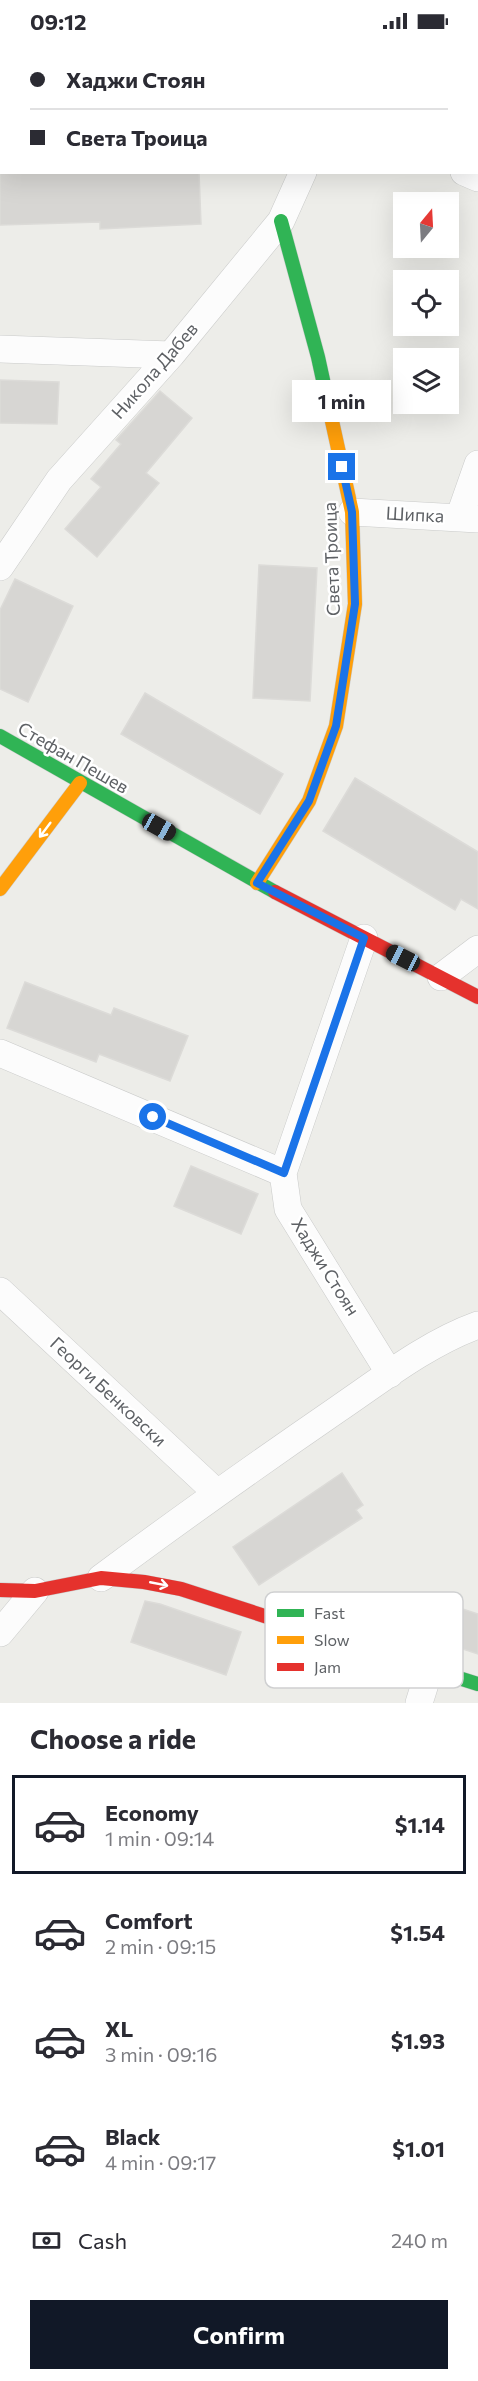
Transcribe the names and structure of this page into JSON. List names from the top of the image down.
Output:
{
  "streets": {
    "street": [
      "Никола Дабев",
      "Шипка",
      "Света Троица",
      "Стефан Пешев",
      "Хаджи Стоян",
      "Георги Бенковски"
    ]
  },
  "crossings": [
    ["Никола Дабев", "Света Троица"],
    ["Шипка", "Света Троица"],
    ["Света Троица", "Стефан Пешев"]
  ],
  "legend": ["Fast", "Slow", "Jam"],
  "north": "top",
  "page": {
    "status": "09:12",
    "banner": ["Хаджи Стоян", "Света Троица"],
    "bubble": "1 min",
    "heading": "Choose a ride",
    "list": [
      {
        "name": "Economy",
        "note": "1 min · 09:14",
        "value": "$1.14"
      },
      {
        "name": "Comfort",
        "note": "2 min · 09:15",
        "value": "$1.54"
      },
      {
        "name": "XL",
        "note": "3 min · 09:16",
        "value": "$1.93"
      },
      {
        "name": "Black",
        "note": "4 min · 09:17",
        "value": "$1.01"
      }
    ],
    "pay": ["Cash", "240 m"],
    "buttons": "Confirm"
  }
}
